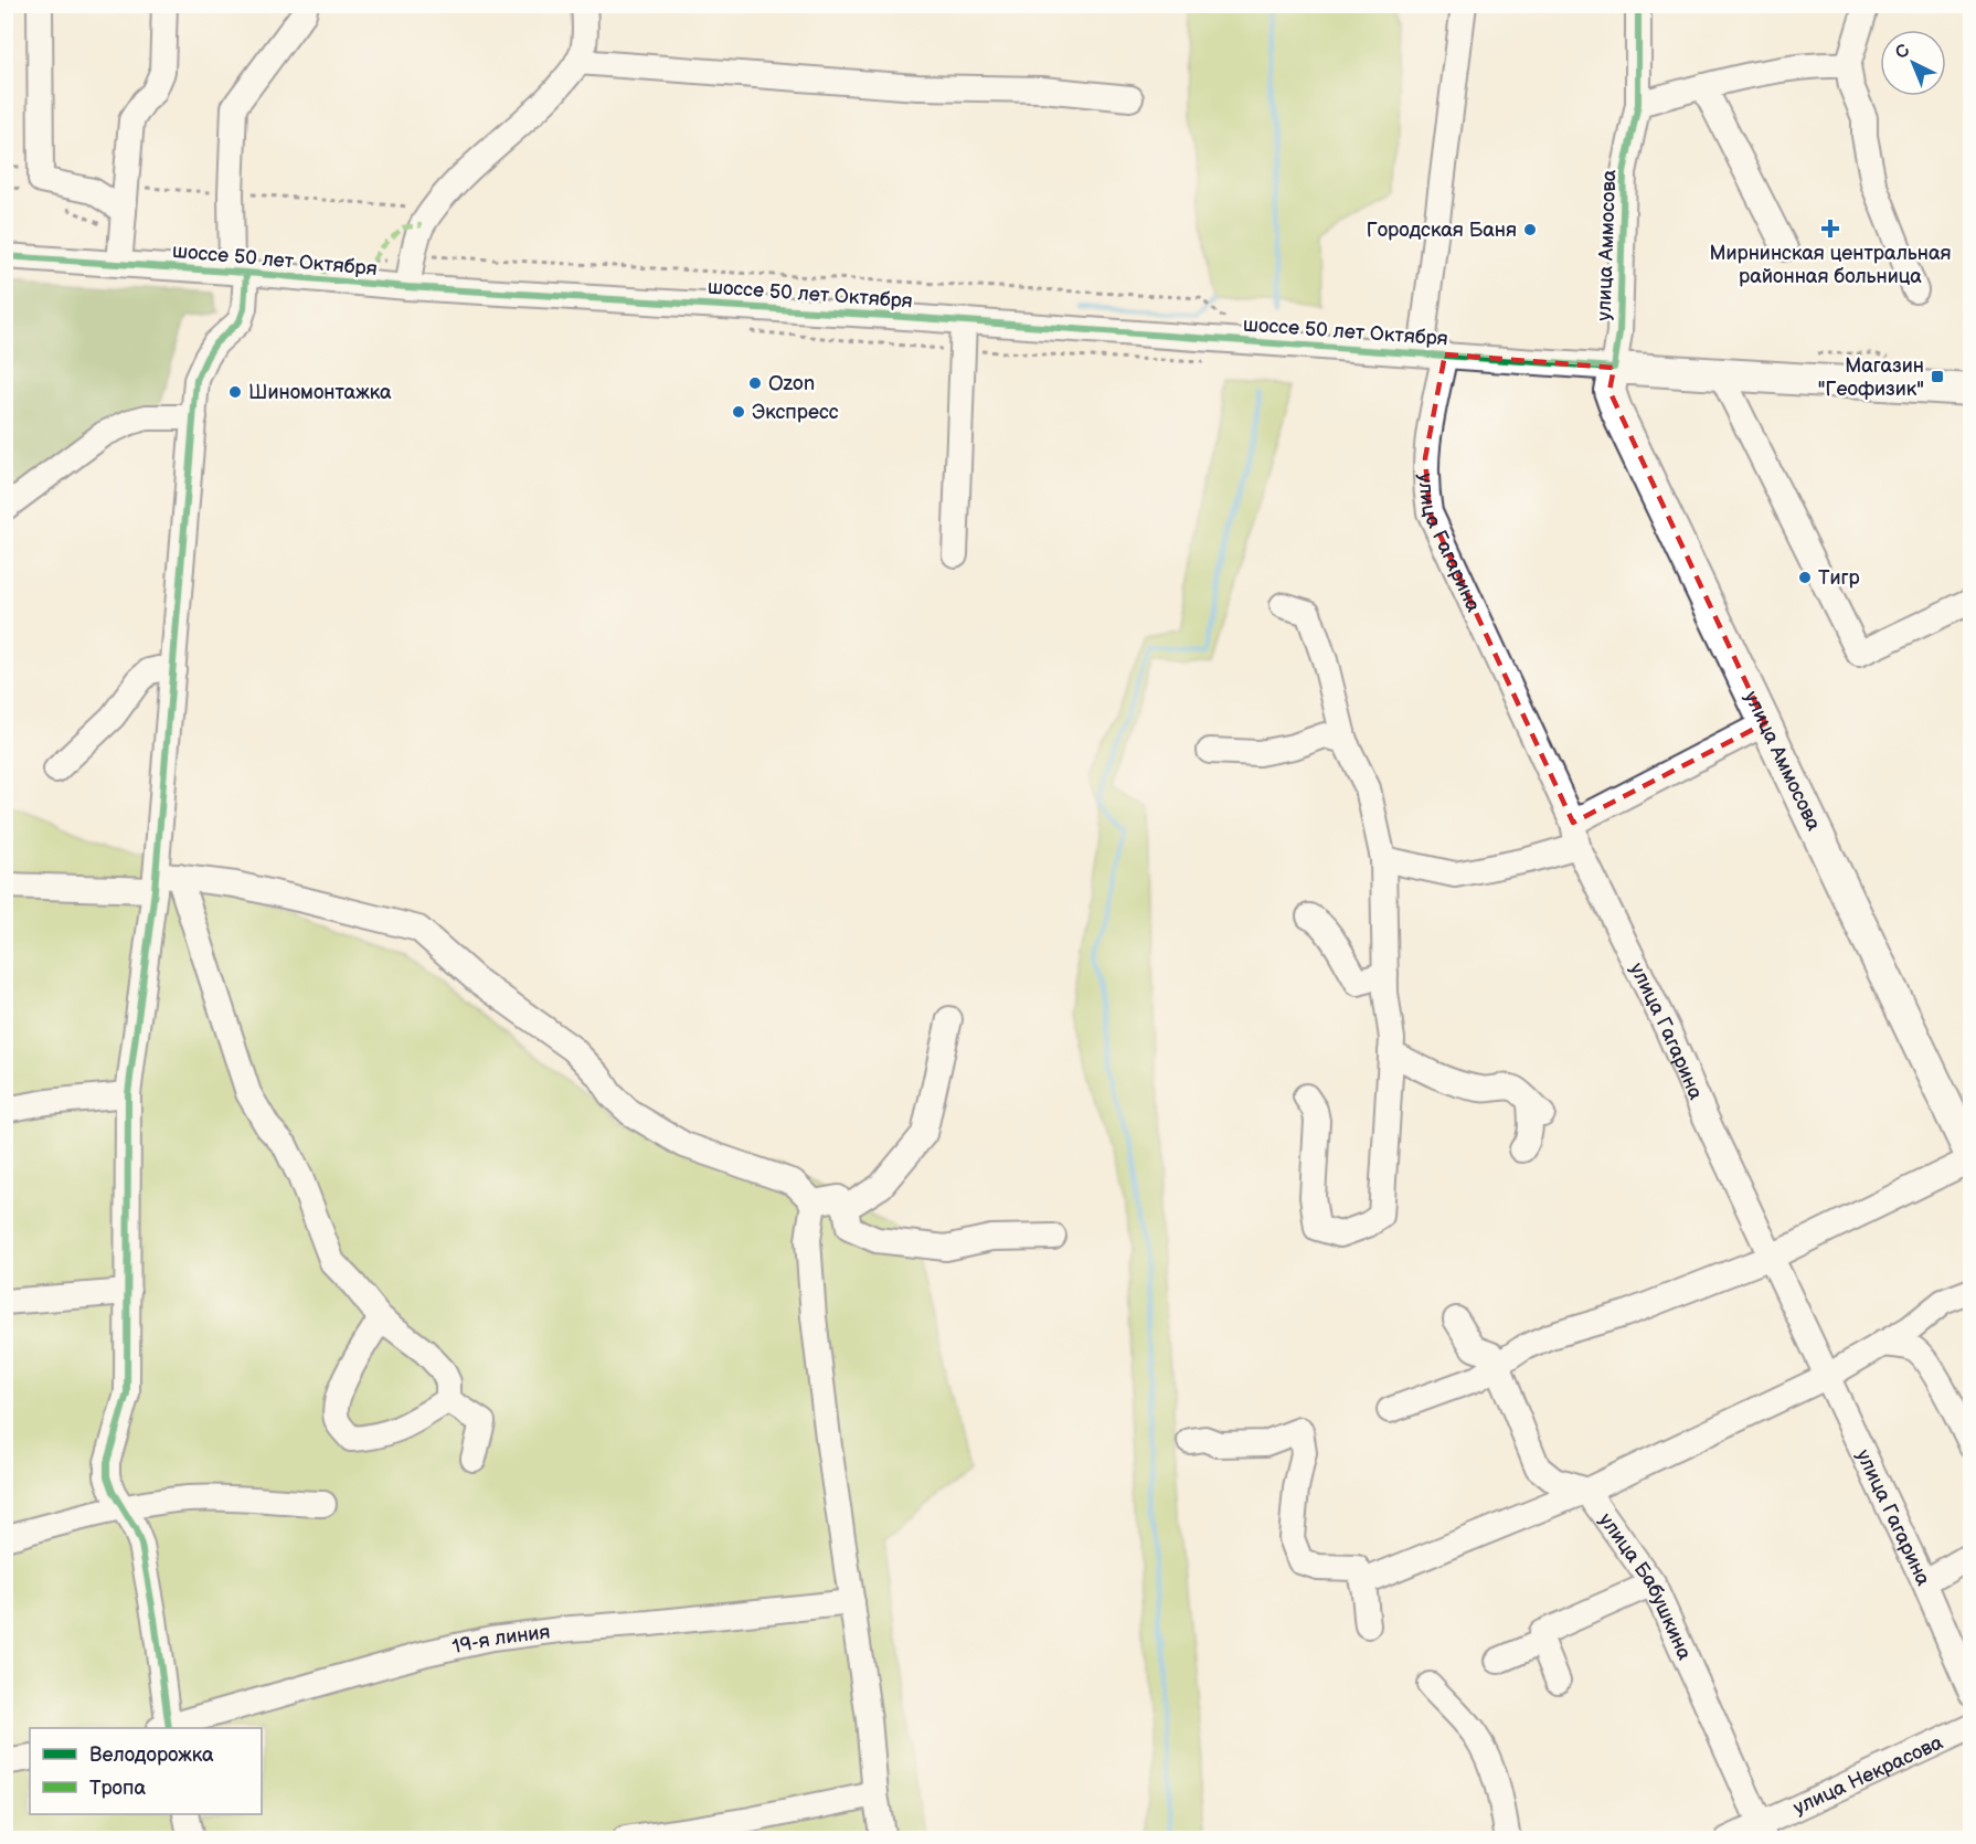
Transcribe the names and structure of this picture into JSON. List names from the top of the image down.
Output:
{
  "streets": {
    "main road": ["улица Аммосова", "шоссе 50 лет Октября"],
    "street": [
      "улица Гагарина",
      "улица Бабушкина",
      "19-я линия",
      "улица Некрасова"
    ]
  },
  "crossings": [
    ["улица Аммосова", "шоссе 50 лет Октября"],
    ["шоссе 50 лет Октября", "улица Гагарина"],
    ["улица Бабушкина", "улица Некрасова"]
  ],
  "places": {
    "health": ["Мирнинская центральная районная больница"],
    "other": [
      "Городская Баня",
      "Ozon",
      "Шиномонтажка",
      "Экспресс",
      "Тигр"
    ],
    "transit": ["Магазин \"Геофизик\""]
  },
  "legend": ["Велодорожка", "Тропа"],
  "north": "top left"
}
